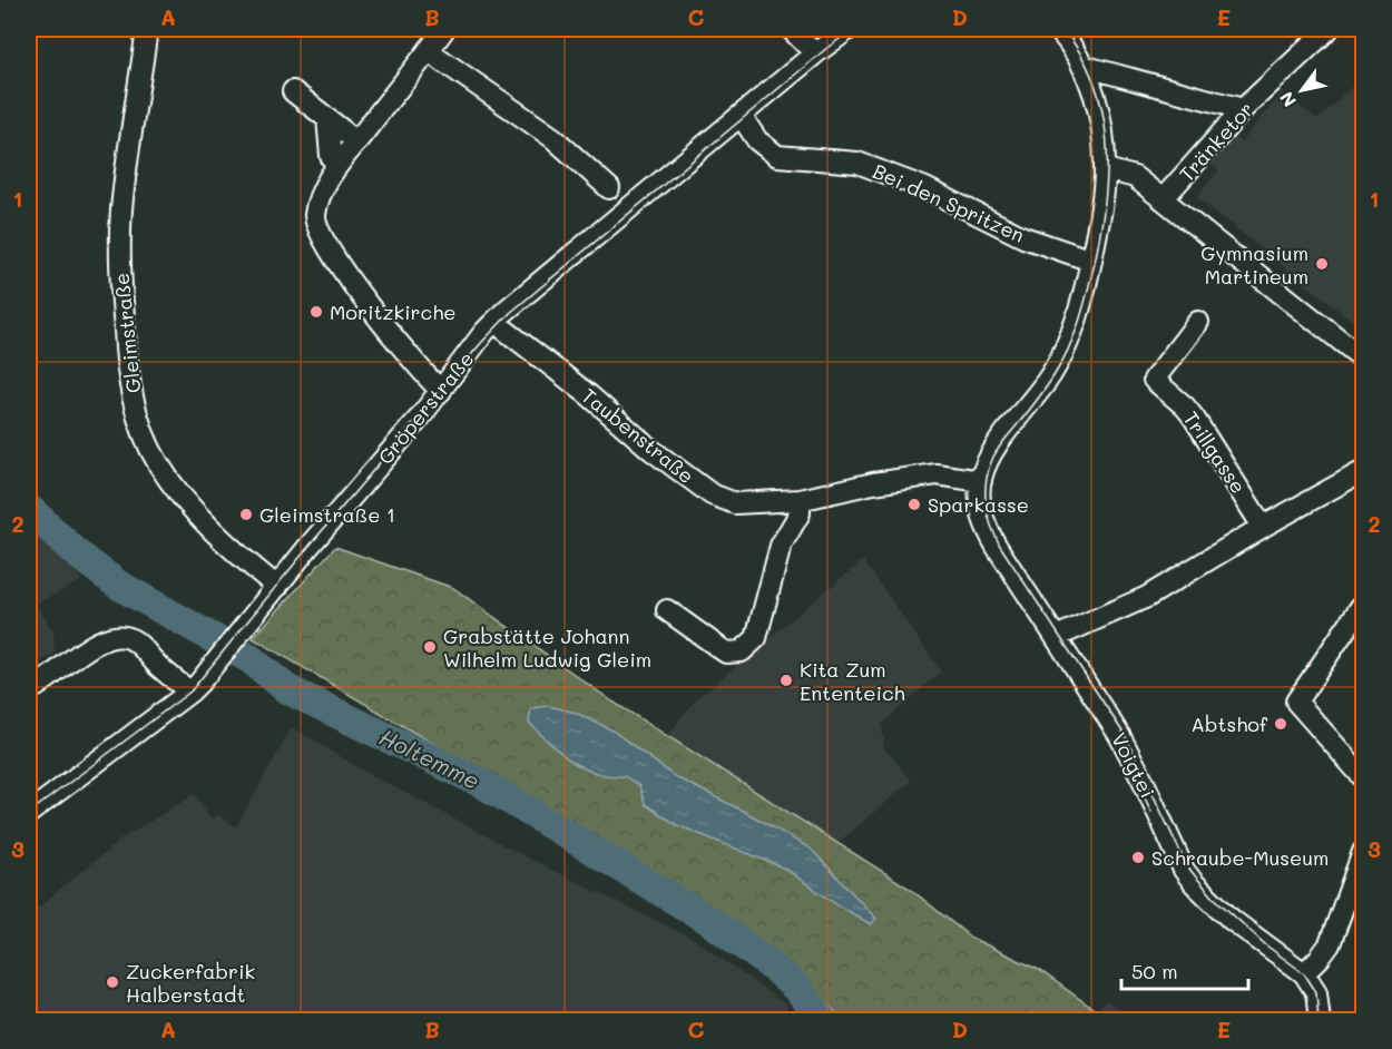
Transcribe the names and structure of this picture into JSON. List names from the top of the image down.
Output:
{
  "streets": {
    "street": [
      "Tränketor",
      "Bei den Spritzen",
      "Gleimstraße",
      "Gröperstraße",
      "Taubenstraße",
      "Trillgasse",
      "Voigtei"
    ]
  },
  "crossings": [
    ["Bei den Spritzen", "Gröperstraße"],
    ["Gleimstraße", "Gröperstraße"],
    ["Gröperstraße", "Taubenstraße"],
    ["Taubenstraße", "Voigtei"]
  ],
  "water": ["Holtemme"],
  "places": [
    "Gymnasium Martineum",
    "Moritzkirche",
    "Sparkasse",
    "Gleimstraße 1",
    "Grabstätte Johann Wilhelm Ludwig Gleim",
    "Kita Zum Ententeich",
    "Abtshof",
    "Schraube-Museum",
    "Zuckerfabrik Halberstadt"
  ],
  "scale_bar": "50 m",
  "north": "bottom left",
  "grid": {
    "columns": [
      "A",
      "B",
      "C",
      "D",
      "E"
    ],
    "rows": ["1", "2", "3"]
  }
}
